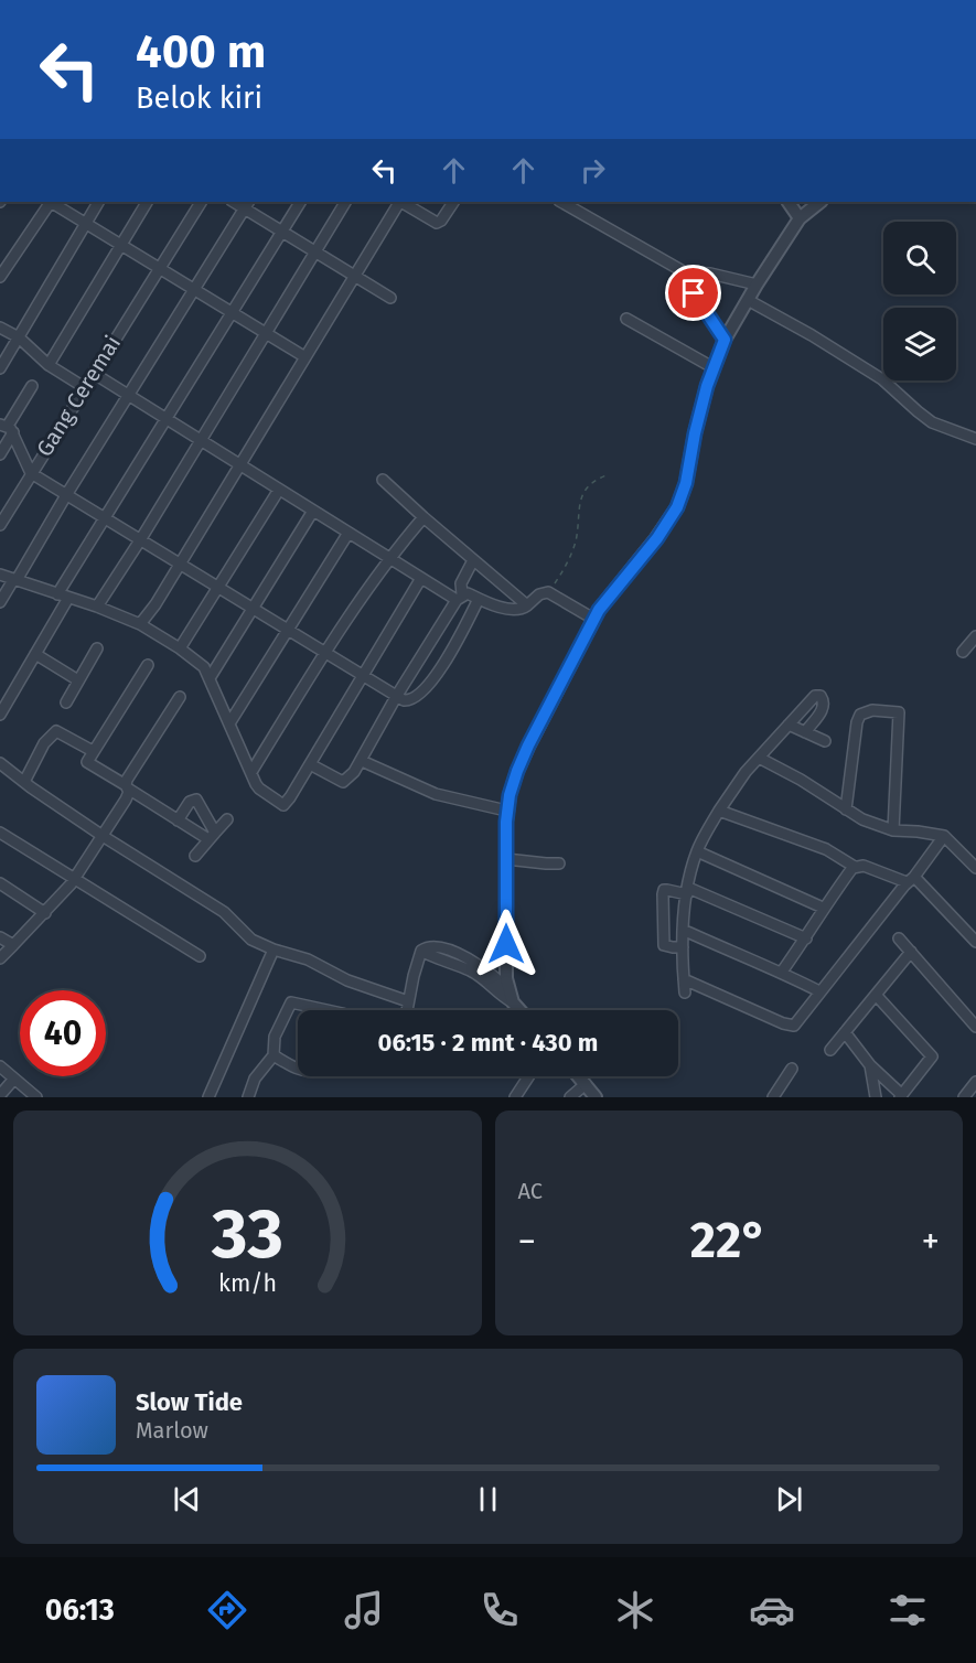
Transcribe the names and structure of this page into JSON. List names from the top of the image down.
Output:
{
  "streets": {
    "street": ["Gang Ceremai"]
  },
  "page": {
    "turn": ["400 m", "Belok kiri"],
    "limit": "40",
    "trip": "06:15 · 2 mnt · 430 m",
    "tile": "AC",
    "heat": ["−", "22°", "+"],
    "song": ["Slow Tide", "Marlow"],
    "tabs": "06:13",
    "gauge": ["33", "km/h"]
  }
}
